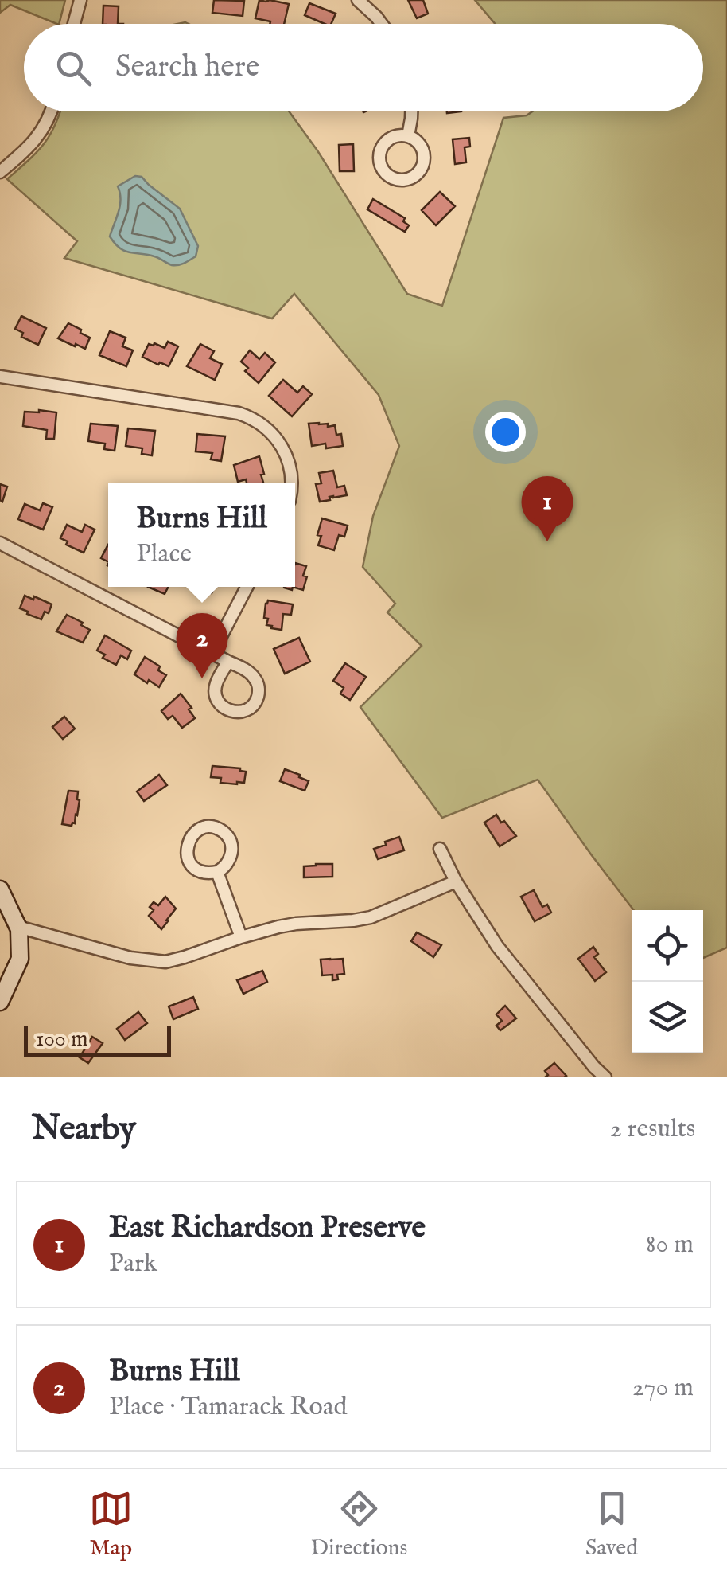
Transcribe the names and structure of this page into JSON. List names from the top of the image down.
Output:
{
  "scale_bar": "100 m",
  "page": {
    "search": "Search here",
    "pins": ["1", "2"],
    "popup": ["Burns Hill", "Place"],
    "scale": "100 m",
    "heading": ["Nearby", "2 results"],
    "list": [
      {
        "mark": "1",
        "name": "East Richardson Preserve",
        "note": "Park",
        "value": "80 m"
      },
      {
        "mark": "2",
        "name": "Burns Hill",
        "note": "Place · Tamarack Road",
        "value": "270 m"
      }
    ],
    "nav": ["Map", "Directions", "Saved"]
  }
}
